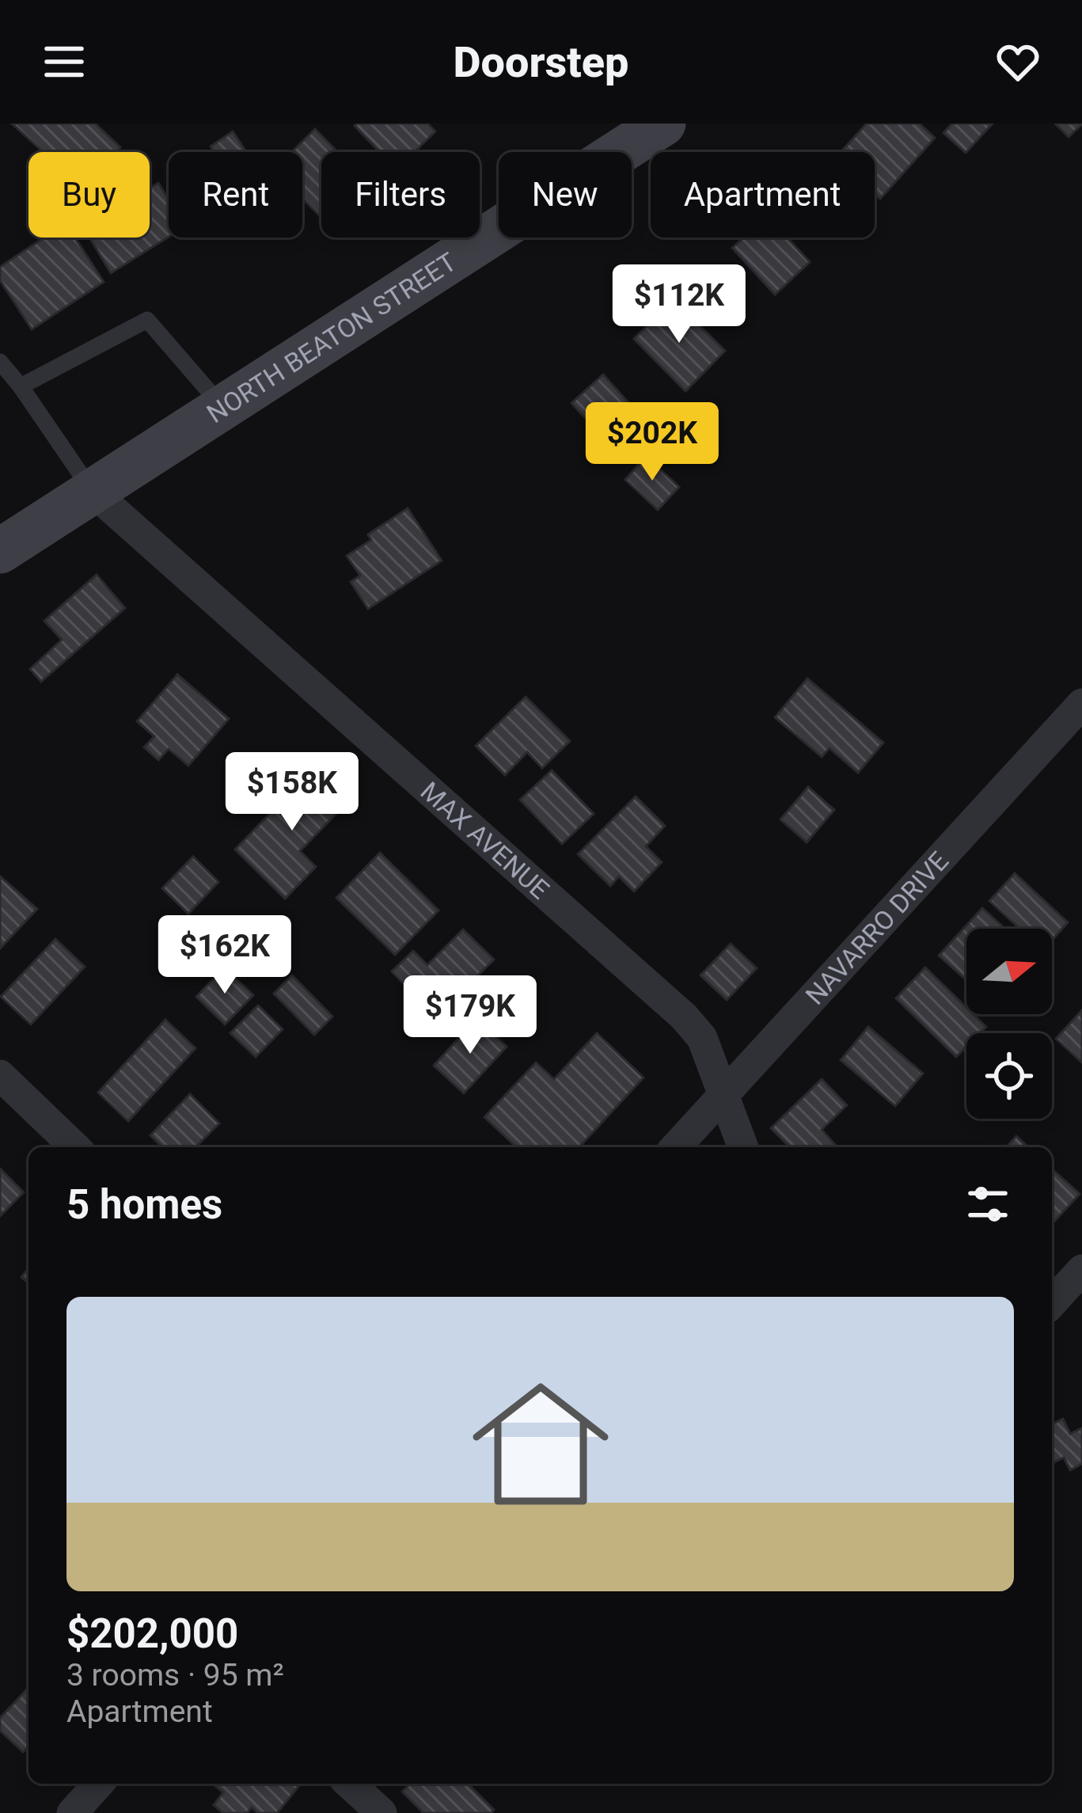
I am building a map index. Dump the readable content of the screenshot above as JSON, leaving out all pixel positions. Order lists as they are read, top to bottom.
{
  "streets": {
    "main road": ["NORTH BEATON STREET"],
    "street": ["MAX AVENUE", "NAVARRO DRIVE"]
  },
  "crossings": [
    ["NORTH BEATON STREET", "MAX AVENUE"],
    ["MAX AVENUE", "NAVARRO DRIVE"]
  ],
  "north": "right",
  "page": {
    "header": "Doorstep",
    "chip": [
      "Buy",
      "Rent",
      "Filters",
      "New",
      "Apartment"
    ],
    "price": [
      "$112K",
      "$202K",
      "$158K",
      "$162K",
      "$179K"
    ],
    "heading": "5 homes",
    "list": [
      {
        "name": "$202,000",
        "note": "3 rooms · 95 m² · Apartment"
      }
    ]
  }
}
